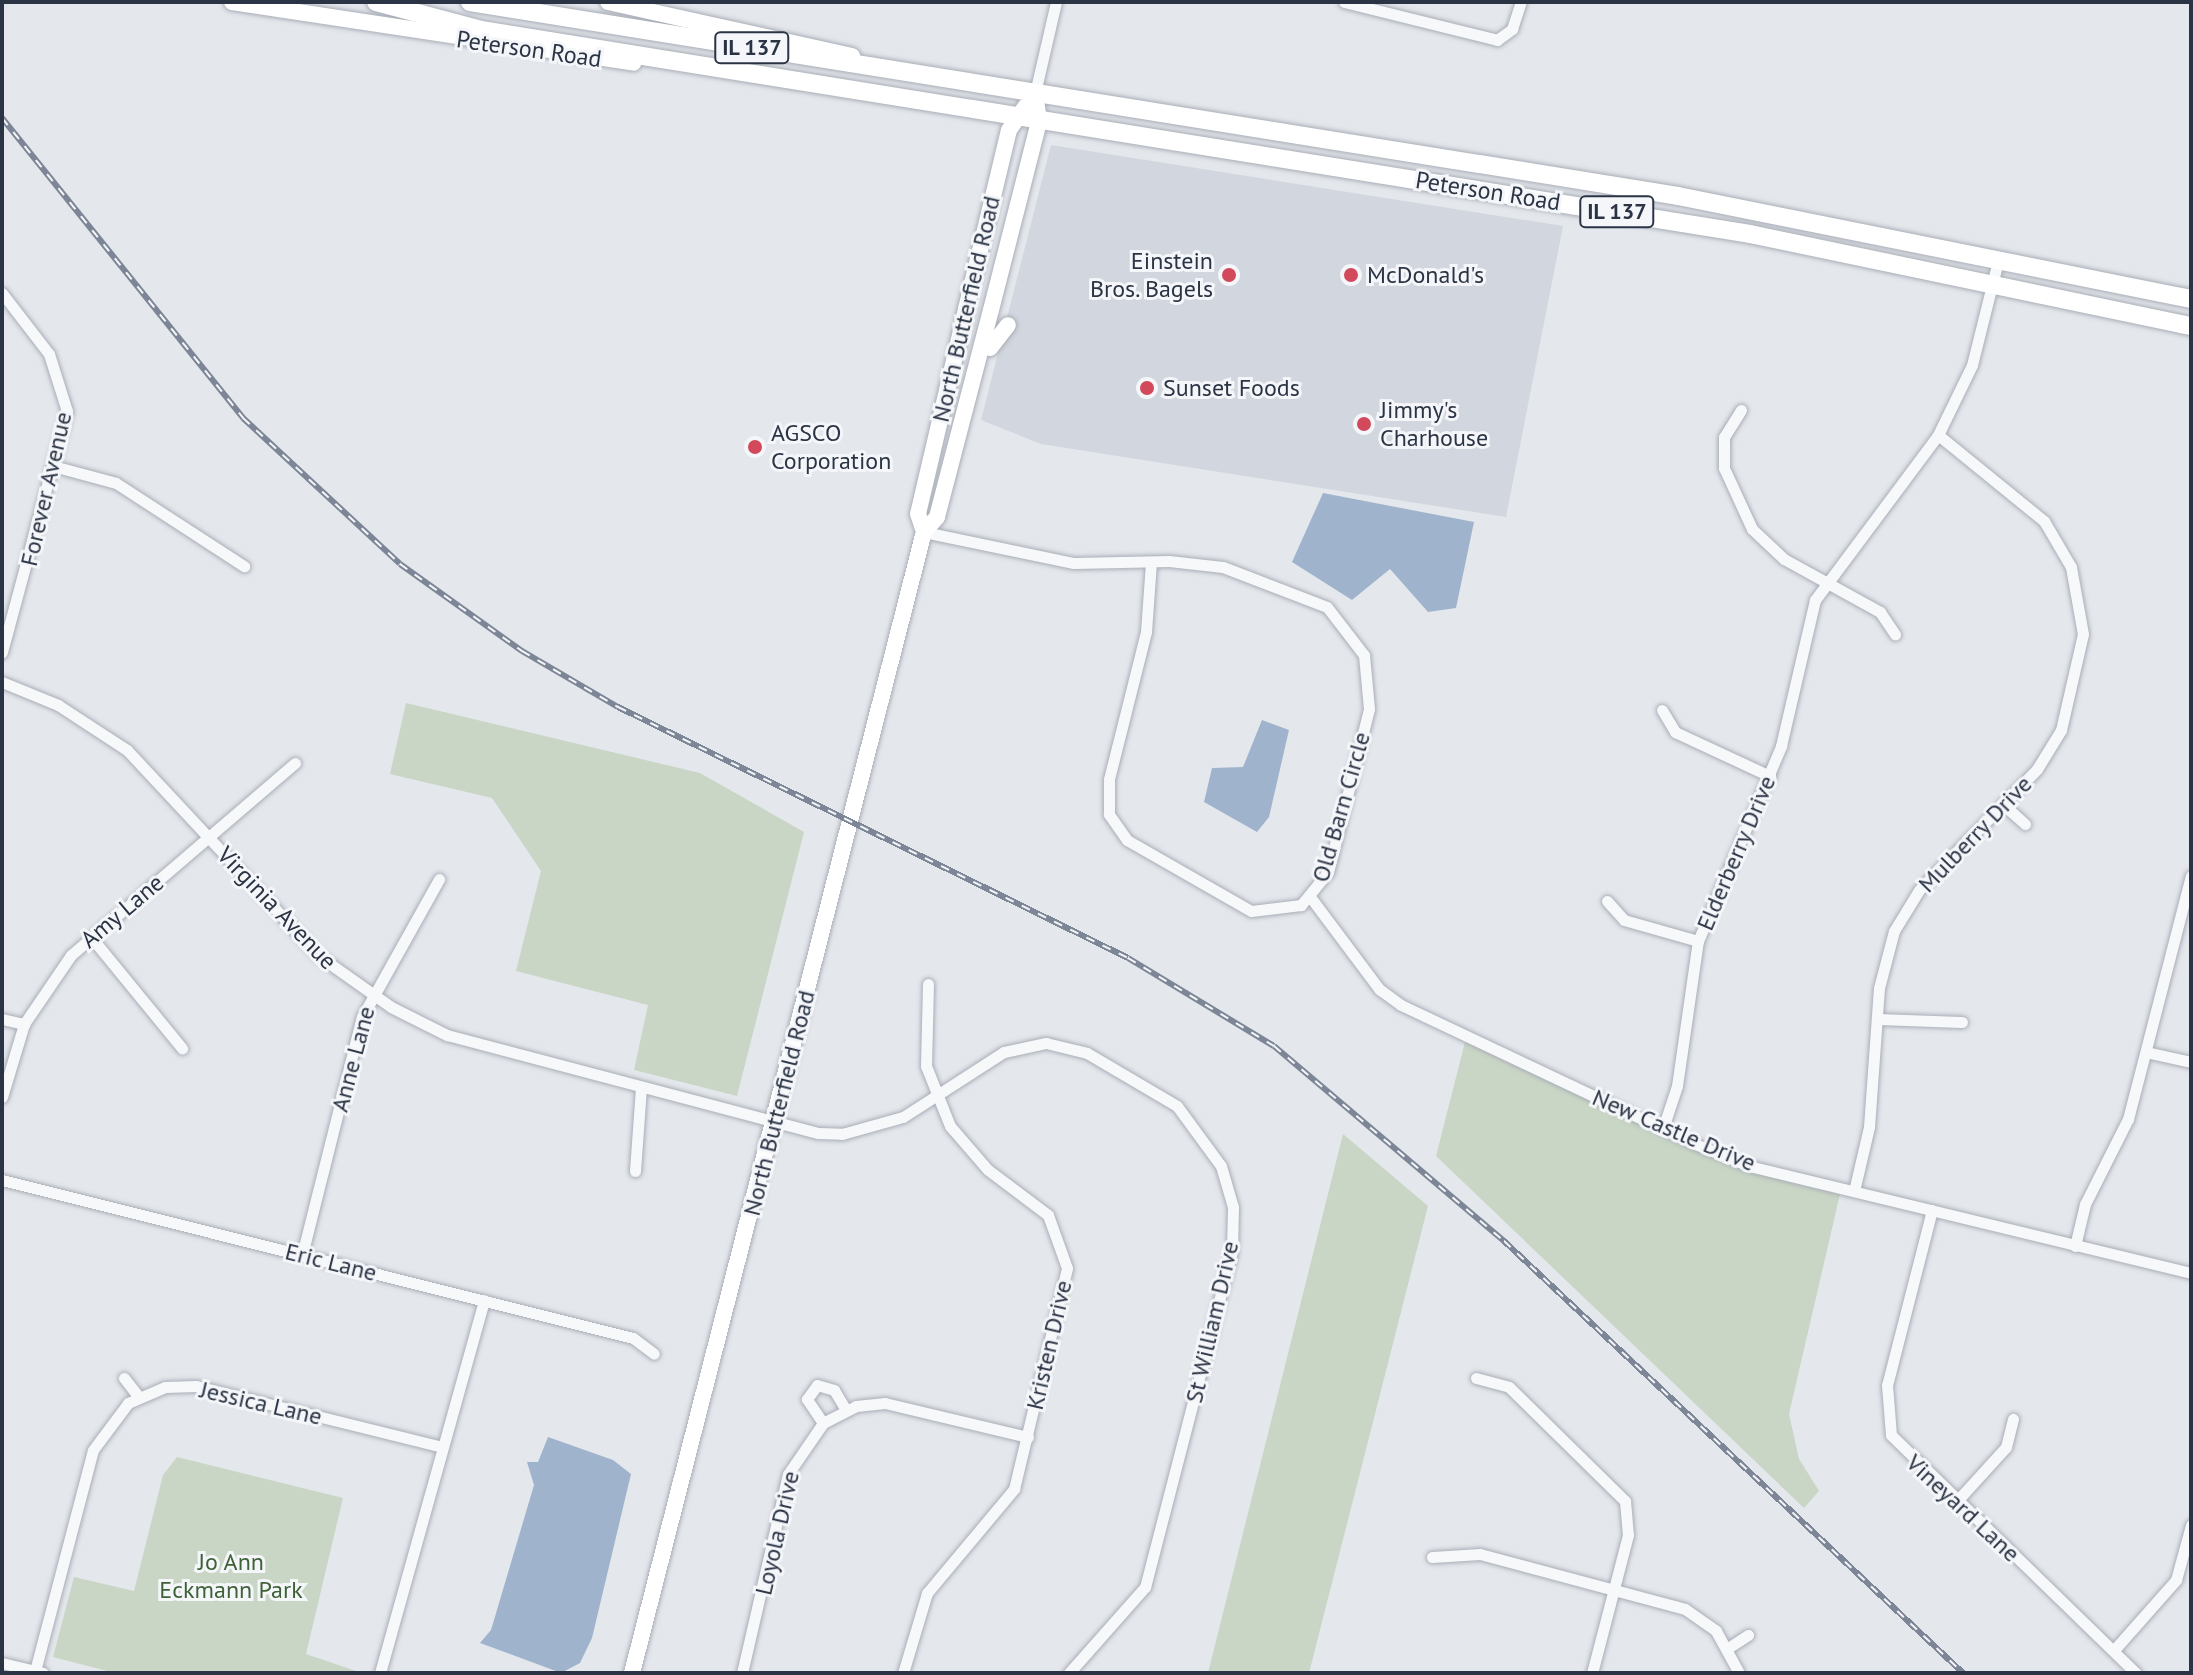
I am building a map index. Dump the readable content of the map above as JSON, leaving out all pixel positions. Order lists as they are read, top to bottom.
{
  "streets": {
    "main road": ["IL 137", "Peterson Road", "North Butterfield Road"],
    "street": [
      "Forever Avenue",
      "Old Barn Circle",
      "Mulberry Drive",
      "Elderberry Drive",
      "Virginia Avenue",
      "Amy Lane",
      "Anne Lane",
      "New Castle Drive",
      "Eric Lane",
      "St William Drive",
      "Kristen Drive",
      "Jessica Lane",
      "Vineyard Lane",
      "Loyola Drive"
    ]
  },
  "crossings": [
    ["Peterson Road", "North Butterfield Road"],
    ["North Butterfield Road", "Old Barn Circle"],
    ["North Butterfield Road", "Virginia Avenue"],
    ["North Butterfield Road", "St William Drive"],
    ["Old Barn Circle", "New Castle Drive"],
    ["Mulberry Drive", "New Castle Drive"],
    ["Elderberry Drive", "New Castle Drive"],
    ["Virginia Avenue", "Amy Lane"],
    ["Virginia Avenue", "Anne Lane"],
    ["Virginia Avenue", "St William Drive"],
    ["Anne Lane", "Eric Lane"],
    ["New Castle Drive", "Vineyard Lane"],
    ["St William Drive", "Kristen Drive"],
    ["Kristen Drive", "Loyola Drive"]
  ],
  "parks": ["Jo Ann Eckmann Park"],
  "places": [
    "Einstein Bros. Bagels",
    "McDonald's",
    "Sunset Foods",
    "Jimmy's Charhouse",
    "AGSCO Corporation"
  ]
}
